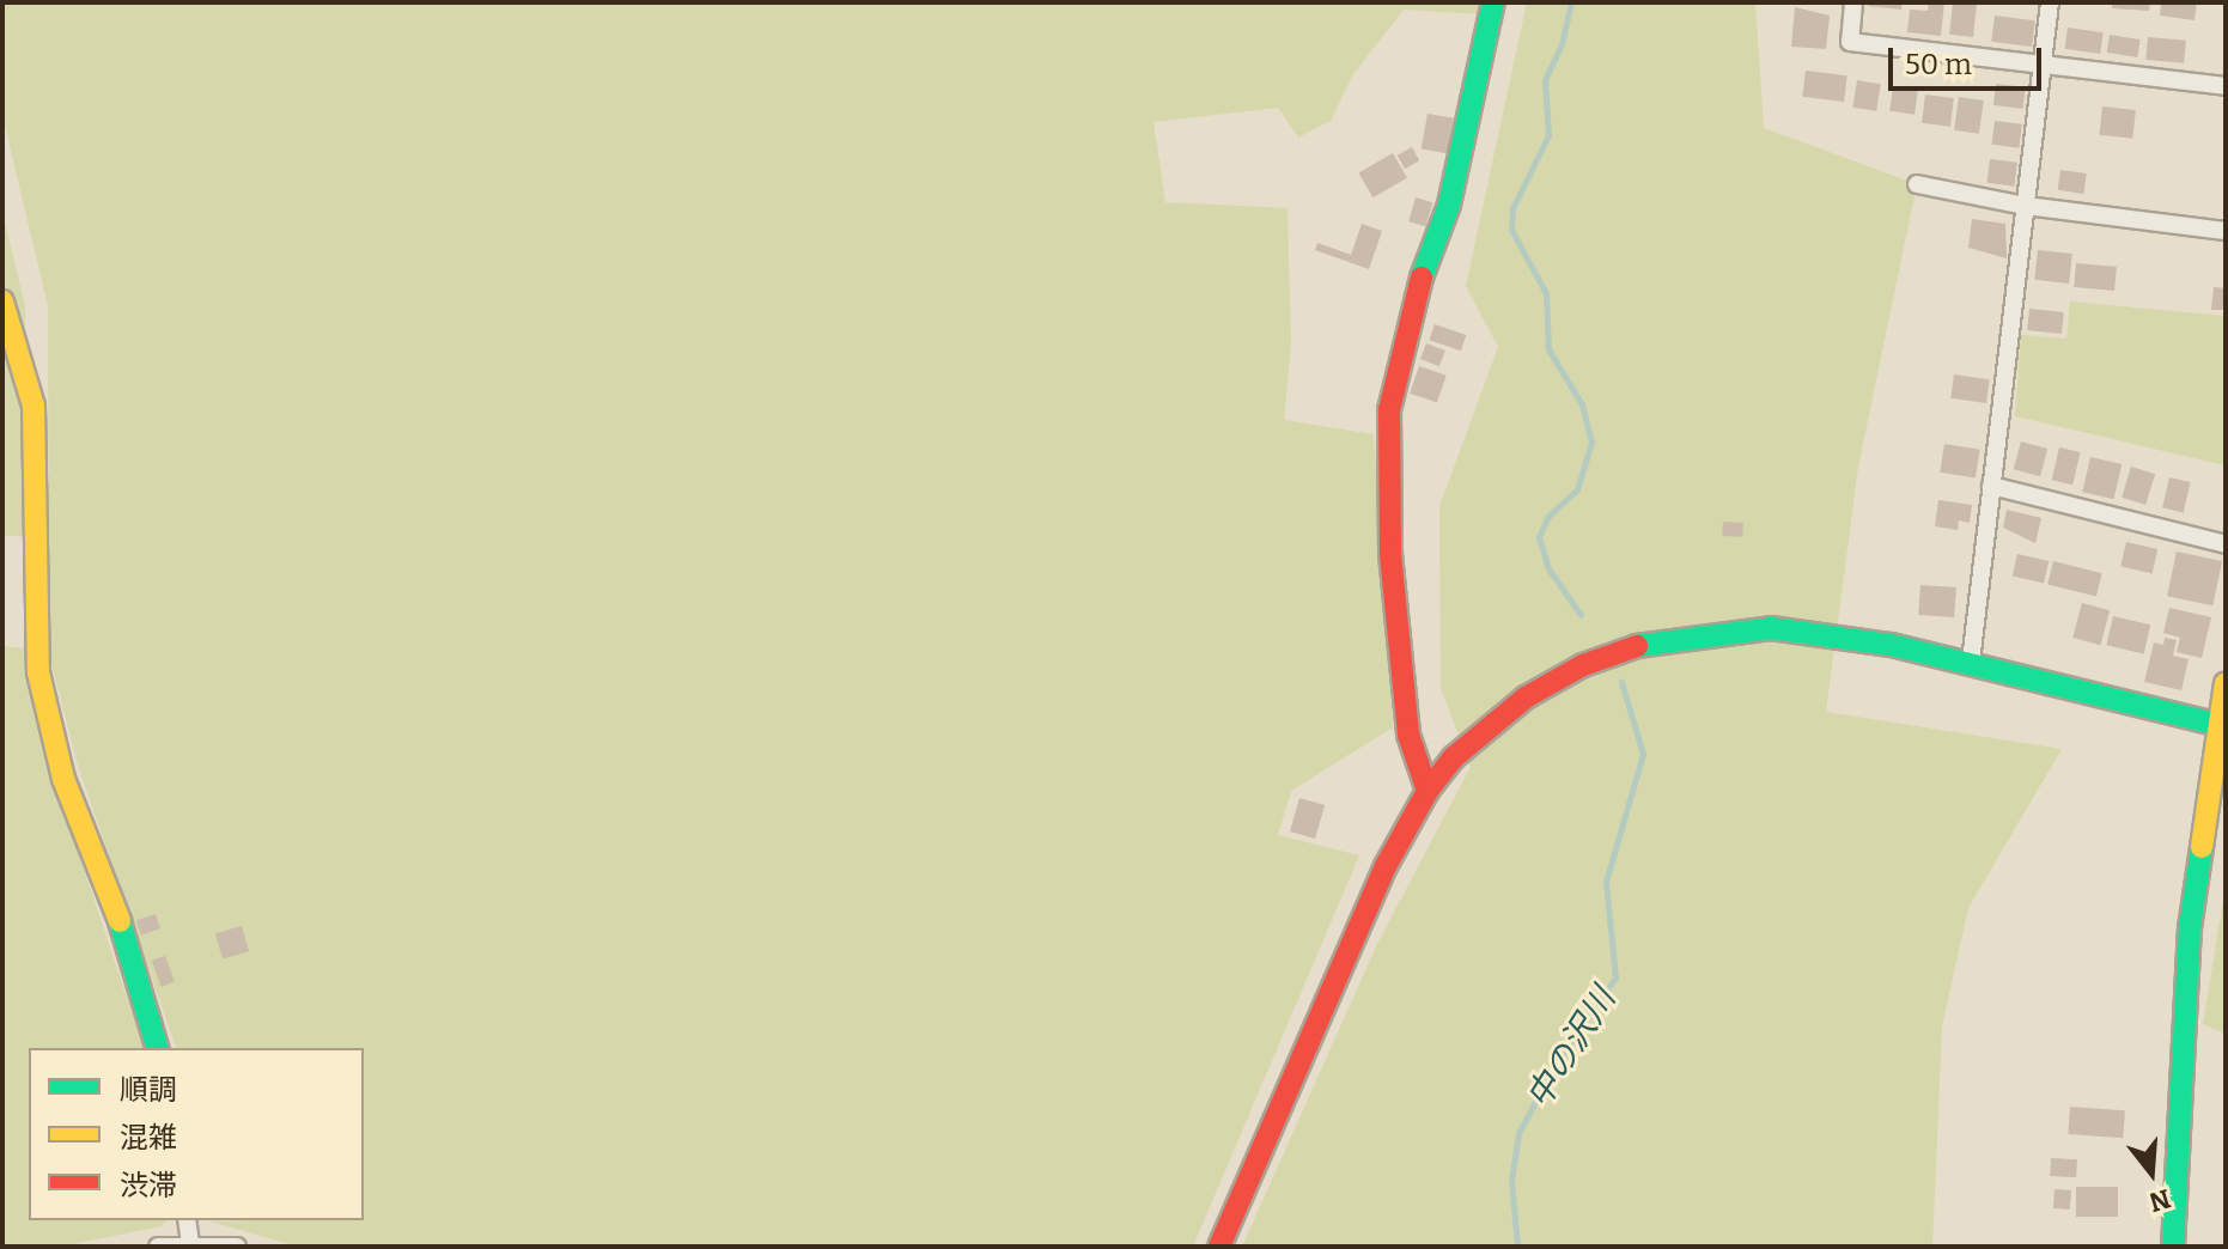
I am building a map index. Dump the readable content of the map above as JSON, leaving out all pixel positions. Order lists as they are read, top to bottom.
{
  "water": ["中の沢川"],
  "legend": ["順調", "混雑", "渋滞"],
  "scale_bar": "50 m",
  "north": "bottom"
}
